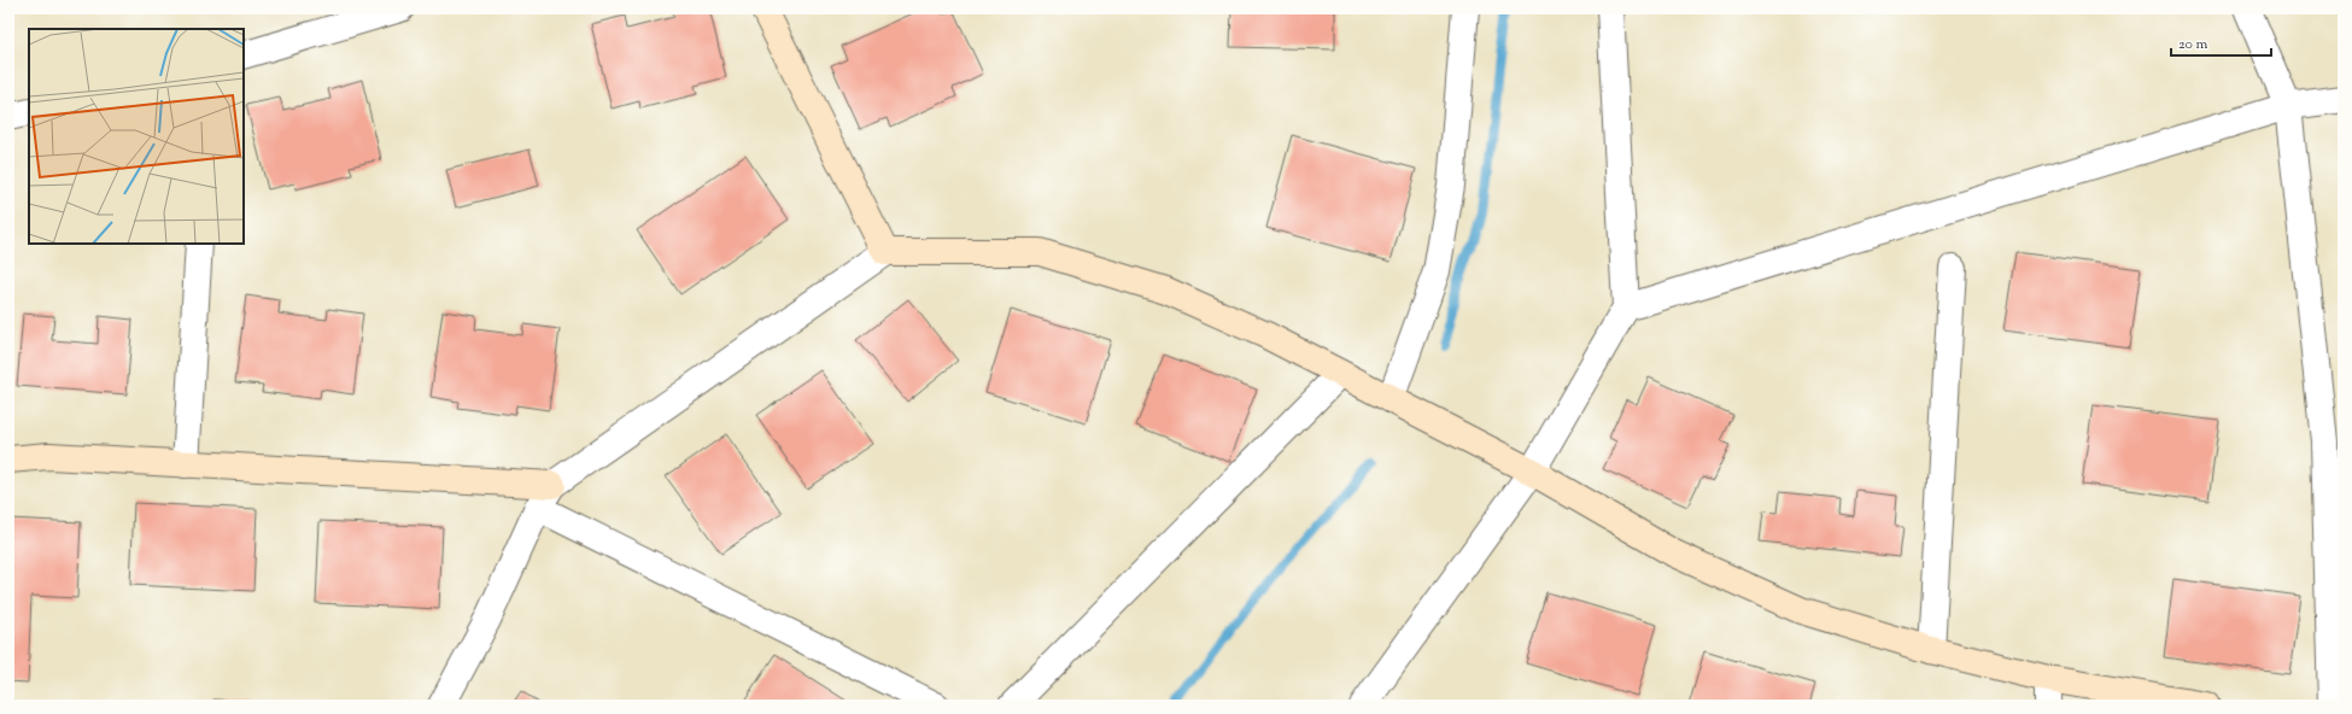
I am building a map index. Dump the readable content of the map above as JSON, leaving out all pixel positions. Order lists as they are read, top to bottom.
{
  "scale_bar": "20 m"
}
